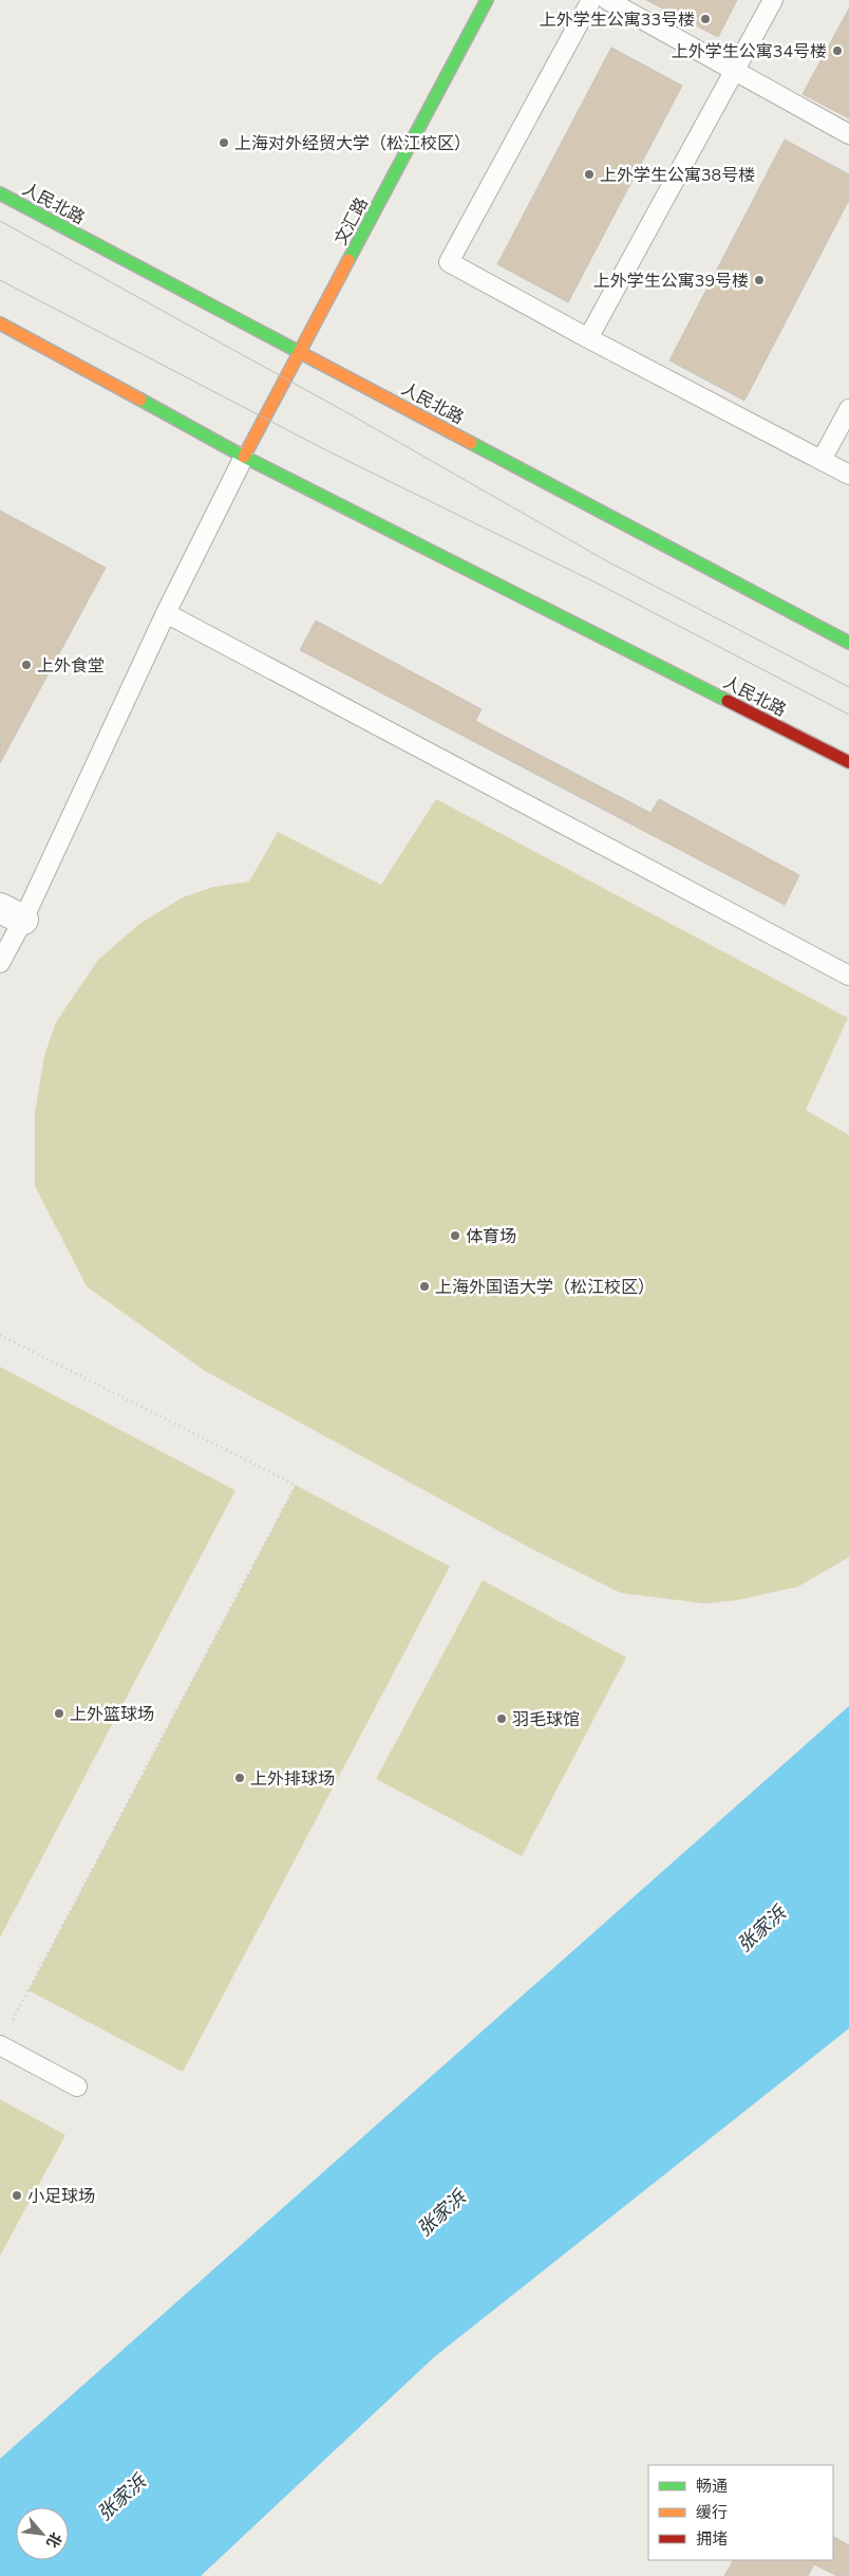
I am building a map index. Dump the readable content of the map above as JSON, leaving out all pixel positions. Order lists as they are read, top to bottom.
{
  "streets": {
    "main road": ["人民北路", "文汇路"]
  },
  "crossings": [
    ["人民北路", "文汇路"]
  ],
  "water": ["张家浜"],
  "places": [
    "上外学生公寓33号楼",
    "上外学生公寓34号楼",
    "上海对外经贸大学（松江校区）",
    "上外学生公寓38号楼",
    "上外学生公寓39号楼",
    "上外食堂",
    "体育场",
    "上海外国语大学（松江校区）",
    "上外篮球场",
    "羽毛球馆",
    "上外排球场",
    "小足球场"
  ],
  "legend": ["畅通", "缓行", "拥堵"],
  "north": "bottom right"
}
